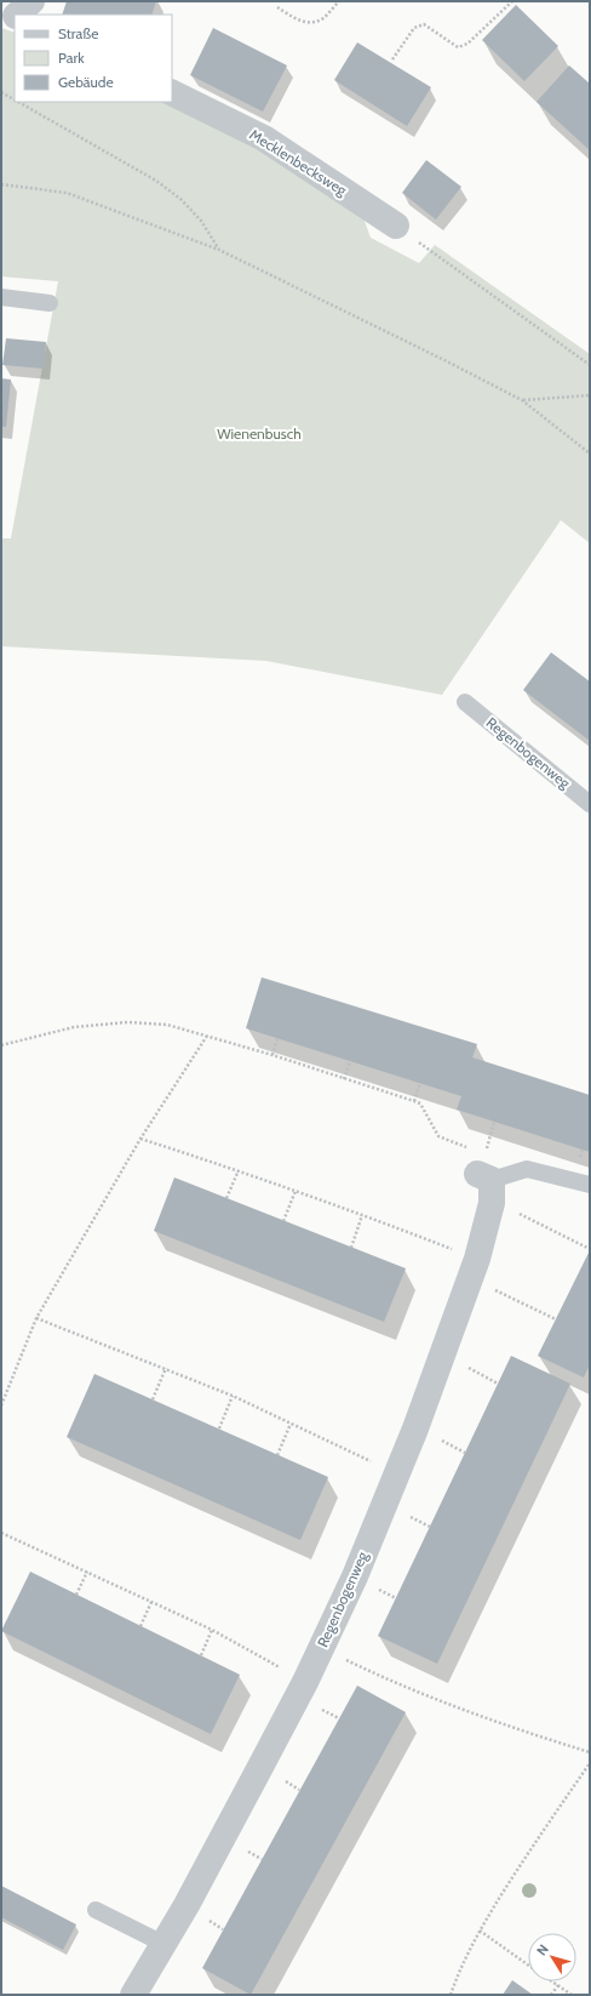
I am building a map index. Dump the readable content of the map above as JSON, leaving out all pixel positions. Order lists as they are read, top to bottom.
{
  "streets": {
    "street": ["Mecklenbecksweg", "Regenbogenweg"]
  },
  "parks": ["Wienenbusch"],
  "legend": ["Straße", "Park", "Gebäude"],
  "north": "top left"
}
